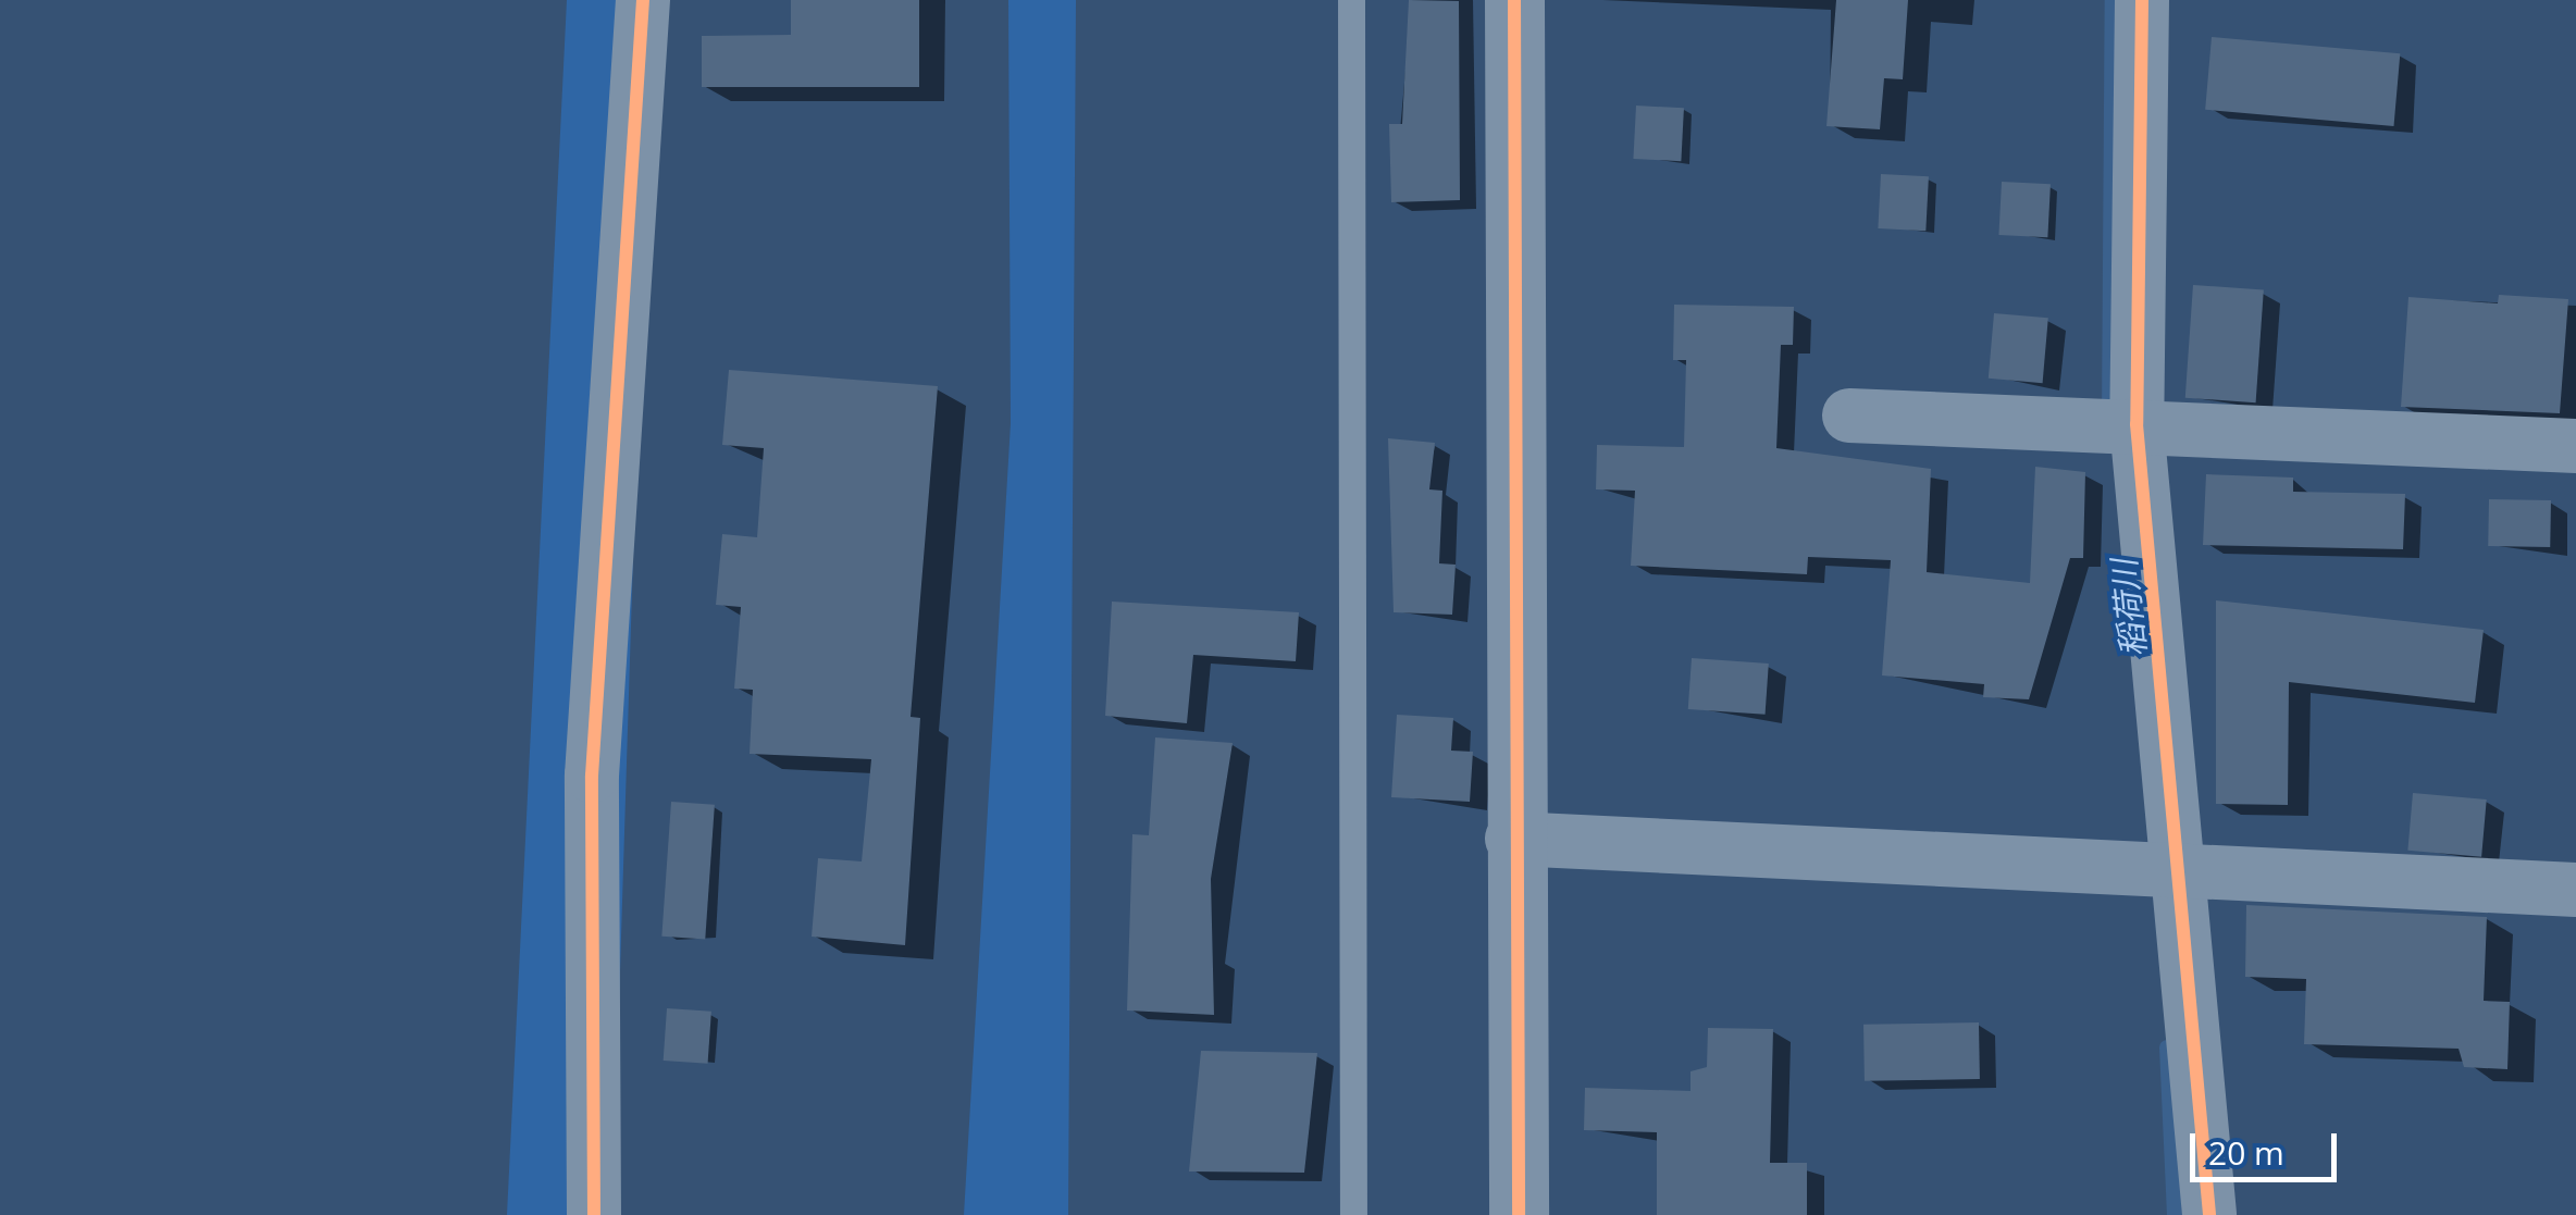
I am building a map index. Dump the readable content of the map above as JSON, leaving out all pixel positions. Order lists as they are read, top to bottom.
{
  "water": ["稻荷川"],
  "scale_bar": "20 m"
}
